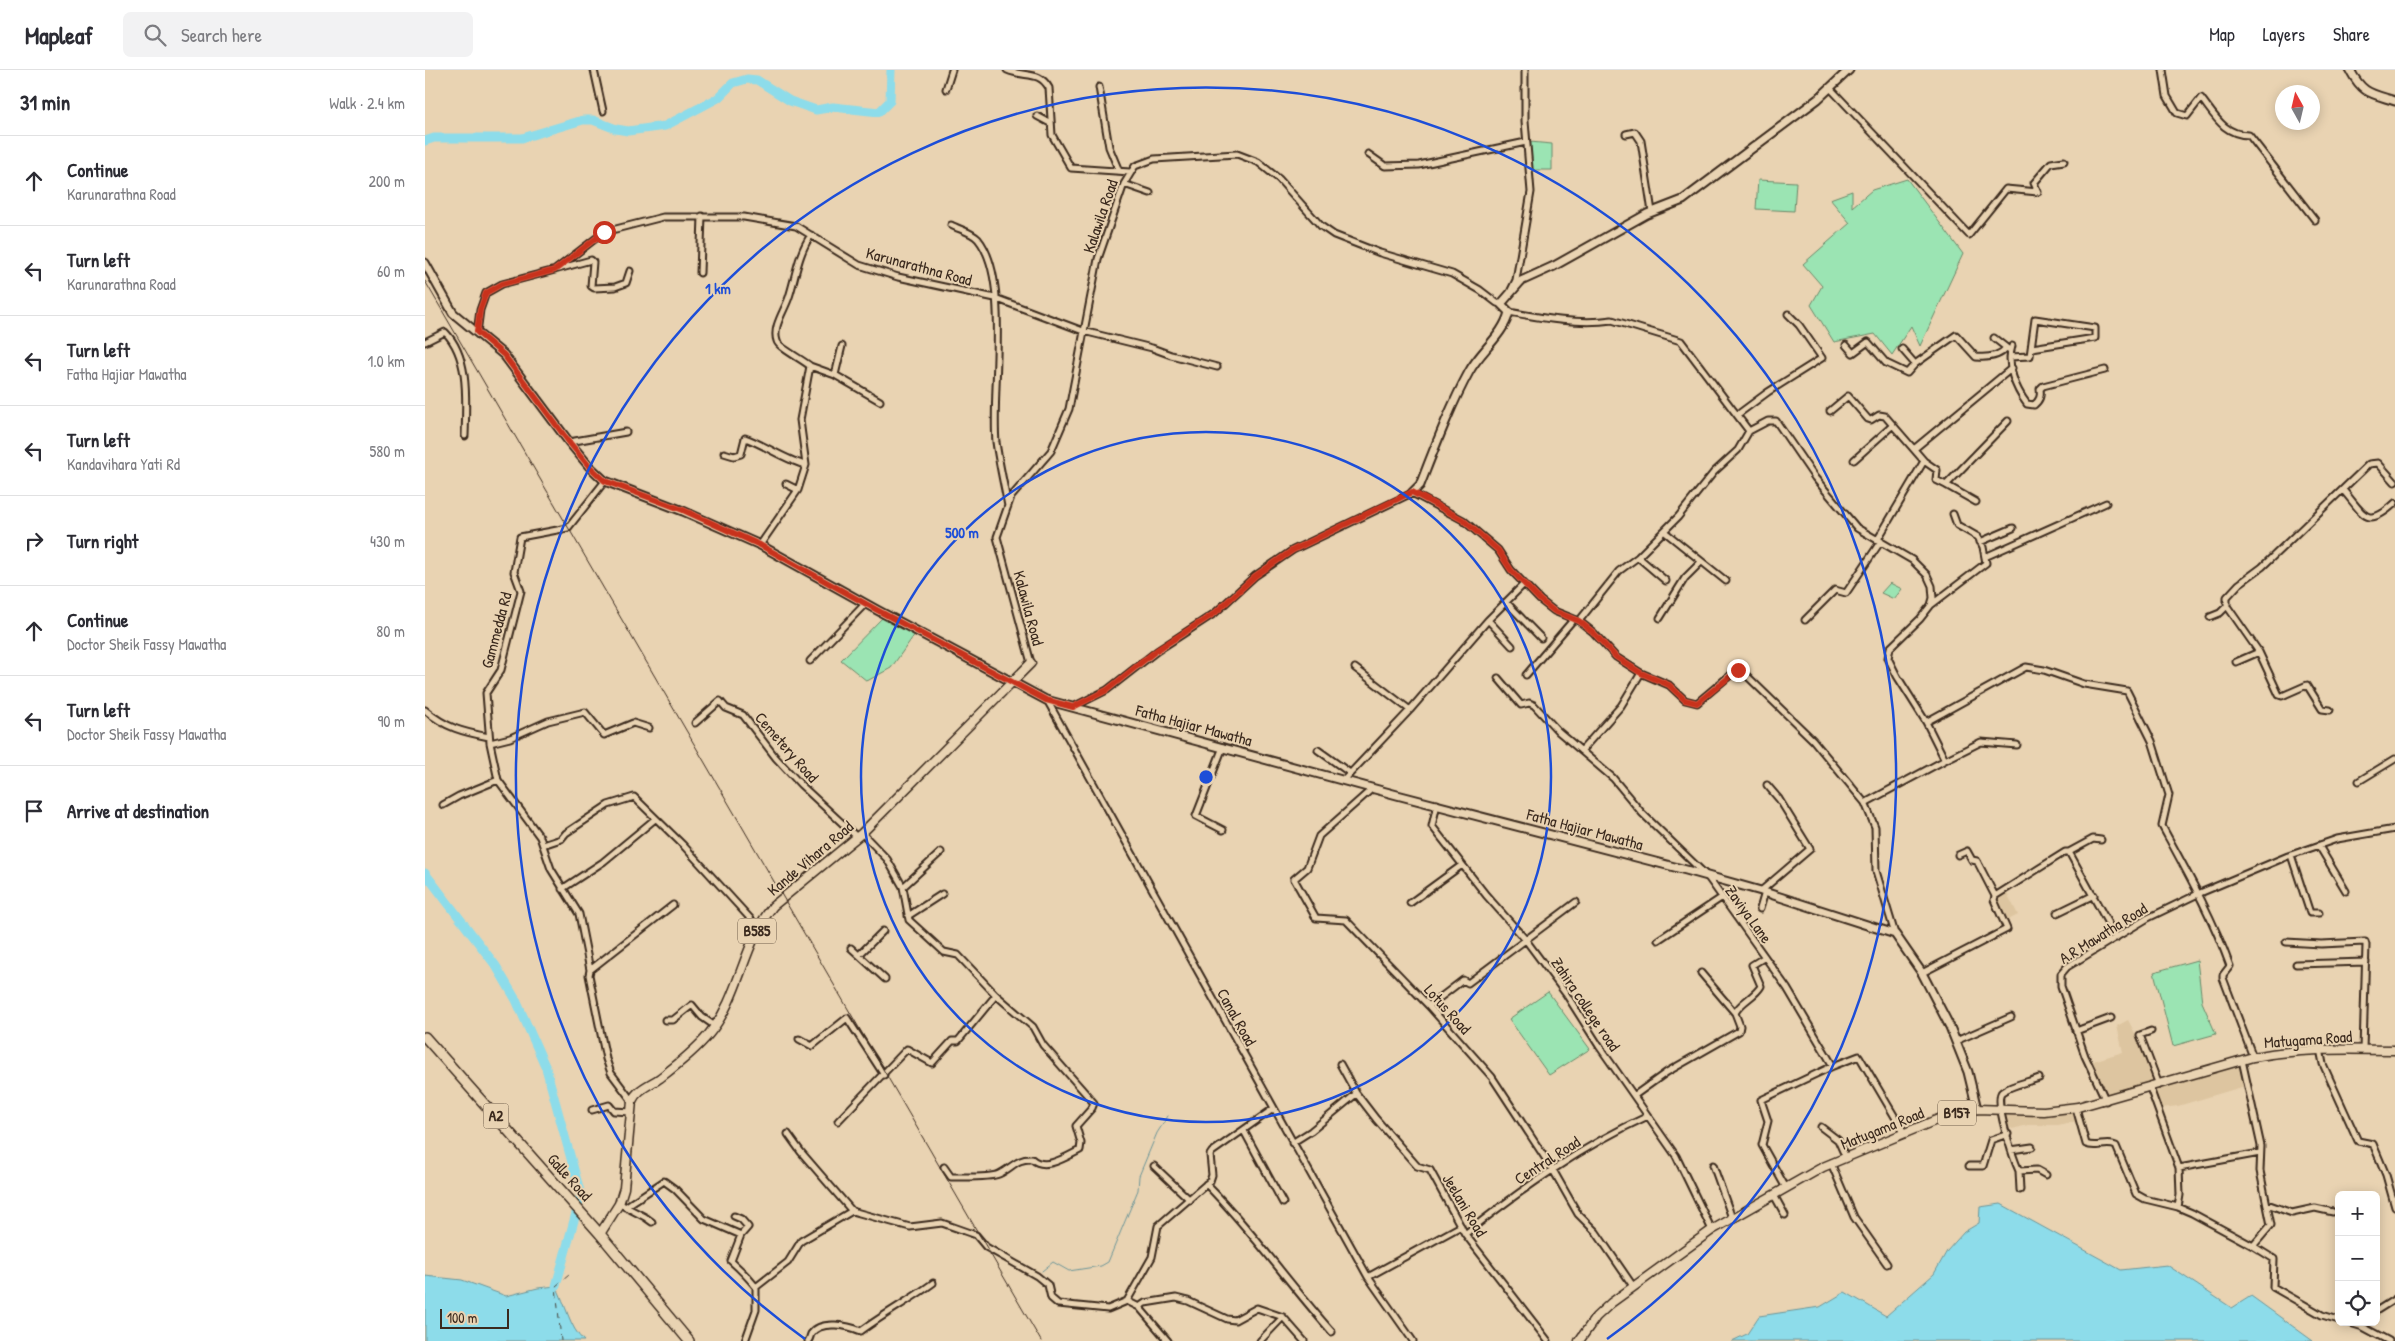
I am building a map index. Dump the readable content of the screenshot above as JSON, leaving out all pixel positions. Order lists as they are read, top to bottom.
{
  "streets": {
    "highway": ["A2", "Galle Road"],
    "main road": [
      "Kande Vihara Road",
      "B585",
      "Matugama Road",
      "B157"
    ],
    "street": [
      "Kalawila Road",
      "Karunarathna Road",
      "Gammedda Rd",
      "Fatha Hajiar Mawatha",
      "Cemetery Road",
      "Zaviya Lane",
      "A.R Mawatha Road",
      "Zahira college road",
      "Lotus Road",
      "Canal Road",
      "Central Road",
      "Jeelani Road"
    ]
  },
  "crossings": [
    ["Kalawila Road", "Karunarathna Road"],
    ["Kalawila Road", "Kande Vihara Road"],
    ["Karunarathna Road", "Fatha Hajiar Mawatha"],
    ["Gammedda Rd", "Fatha Hajiar Mawatha"],
    ["Gammedda Rd", "Kande Vihara Road"],
    ["Fatha Hajiar Mawatha", "Kande Vihara Road"],
    ["Fatha Hajiar Mawatha", "Zaviya Lane"],
    ["Fatha Hajiar Mawatha", "Zahira college road"],
    ["Fatha Hajiar Mawatha", "Lotus Road"],
    ["Fatha Hajiar Mawatha", "Canal Road"],
    ["Cemetery Road", "Kande Vihara Road"],
    ["A.R Mawatha Road", "Matugama Road"],
    ["Zahira college road", "Matugama Road"],
    ["Zahira college road", "Central Road"],
    ["Lotus Road", "Matugama Road"],
    ["Lotus Road", "Central Road"],
    ["Central Road", "Jeelani Road"]
  ],
  "scale_bar": "100 m",
  "north": "top",
  "page": {
    "header": "Mapleaf",
    "search": "Search here",
    "nav": ["Map", "Layers", "Share"],
    "heading": ["31 min", "Walk · 2.4 km"],
    "list": [
      ["Continue", "Karunarathna Road", "200 m"],
      ["Turn left", "Karunarathna Road", "60 m"],
      ["Turn left", "Fatha Hajiar Mawatha", "1.0 km"],
      ["Turn left", "Kandavihara Yati Rd", "580 m"],
      ["Turn right", "430 m"],
      ["Continue", "Doctor Sheik Fassy Mawatha", "80 m"],
      ["Turn left", "Doctor Sheik Fassy Mawatha", "90 m"],
      "Arrive at destination"
    ],
    "map_buttons": ["+", "−"],
    "scale": "100 m"
  },
  "rings": ["1 km", "500 m"]
}
